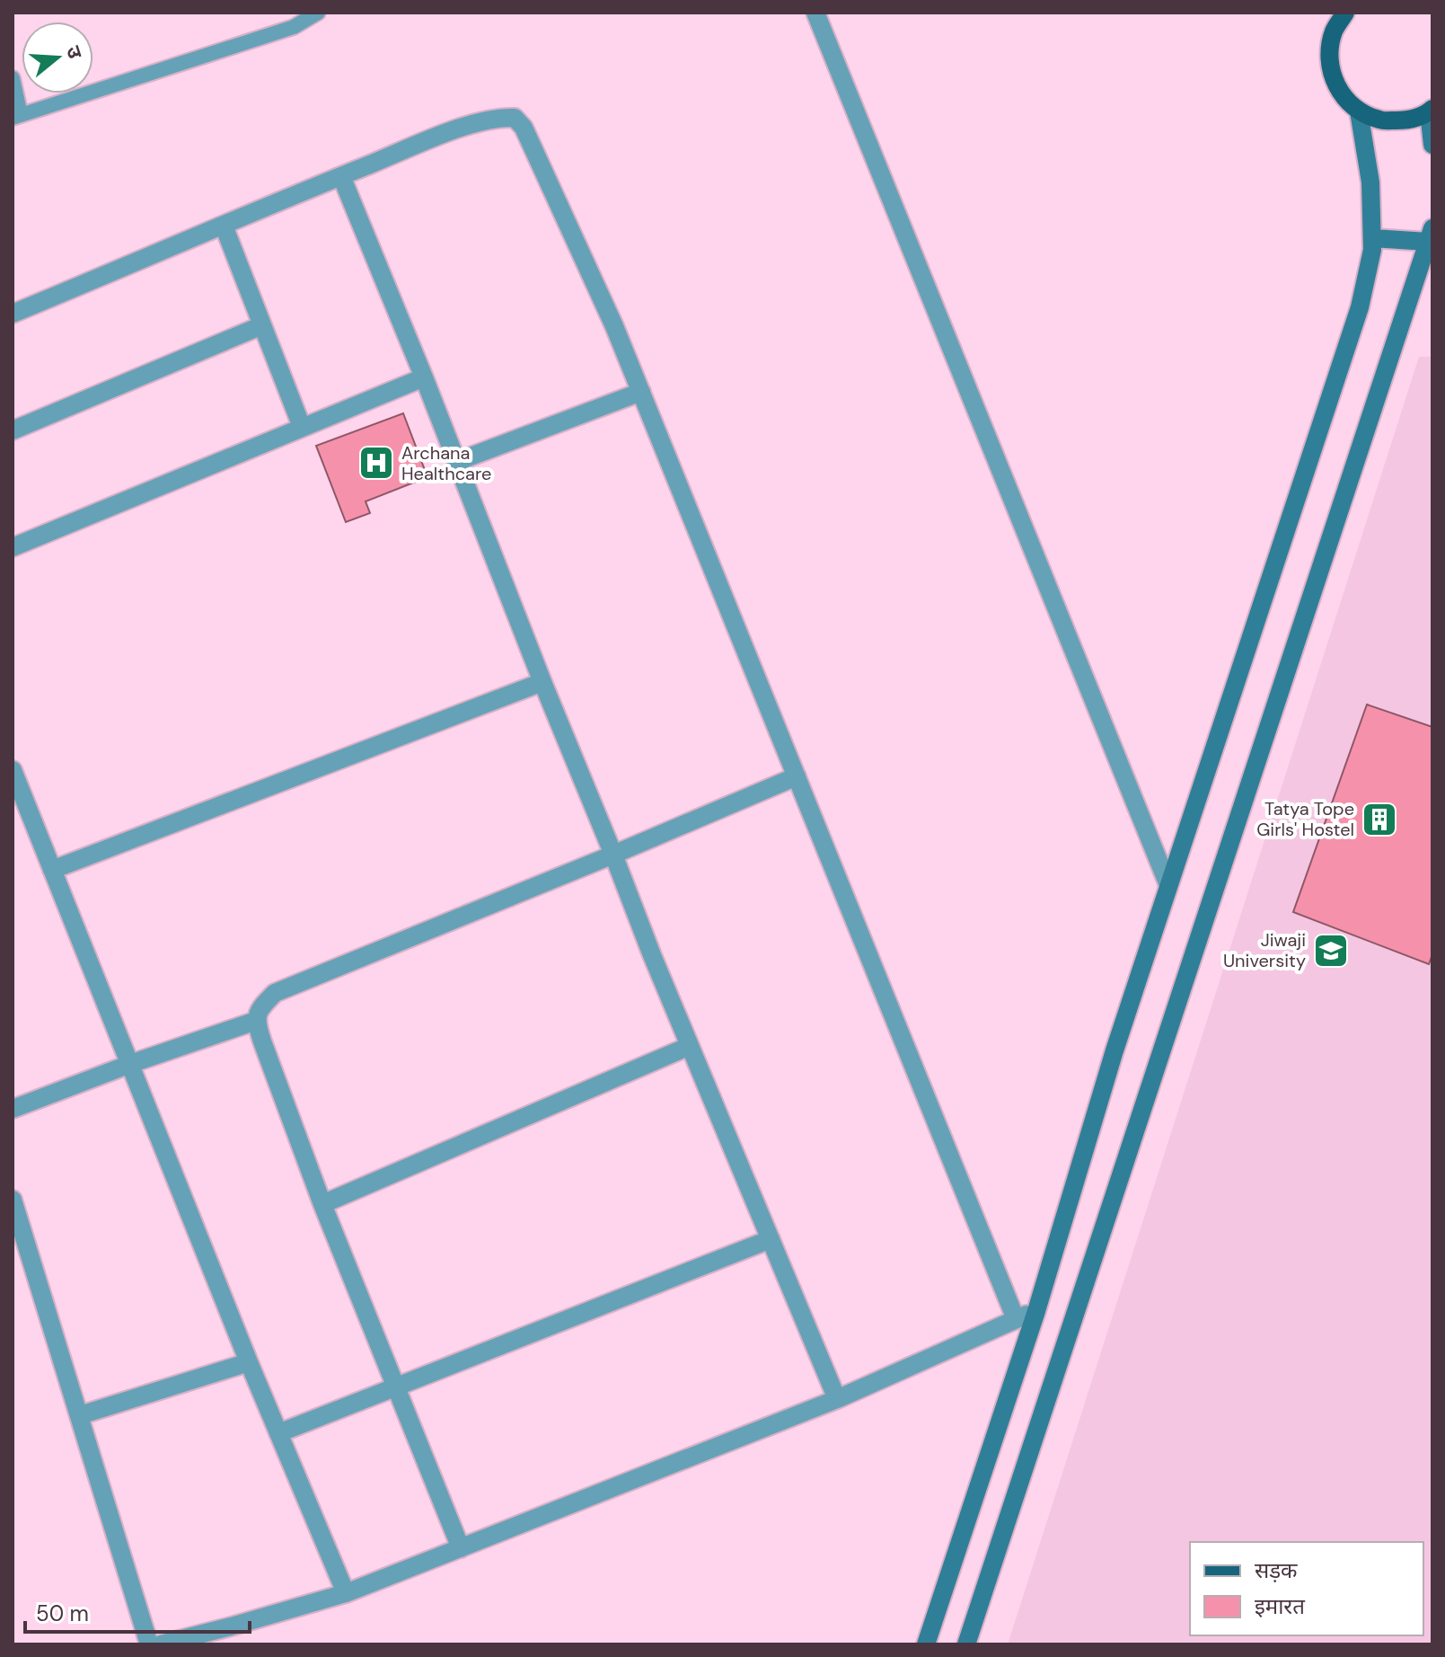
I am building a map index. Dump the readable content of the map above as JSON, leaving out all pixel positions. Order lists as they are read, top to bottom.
{
  "places": {
    "hospital": ["Archana Healthcare"],
    "building": ["Tatya Tope Girls' Hostel"],
    "school or university": ["Jiwaji University"]
  },
  "legend": ["सड़क", "इमारत"],
  "scale_bar": "50 m",
  "north": "right"
}
